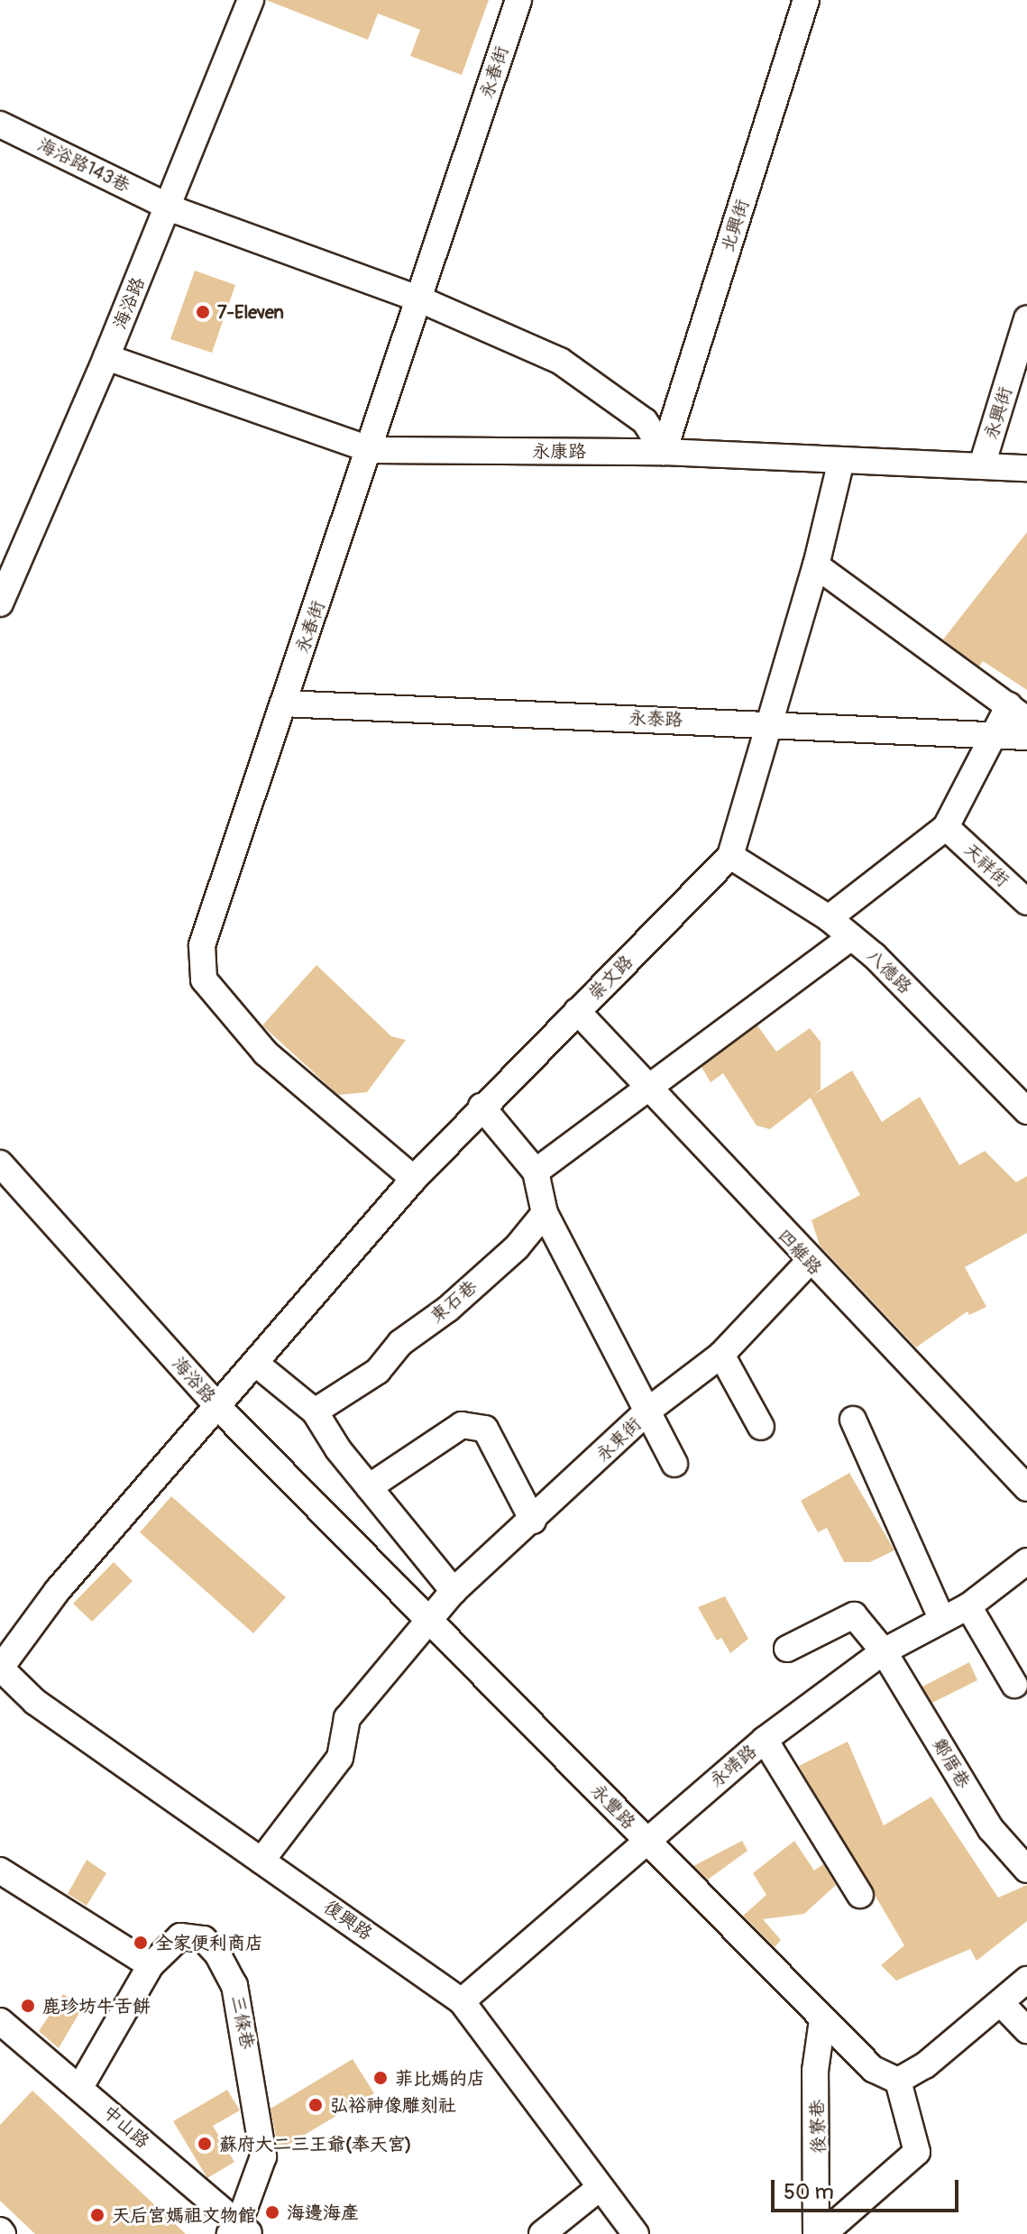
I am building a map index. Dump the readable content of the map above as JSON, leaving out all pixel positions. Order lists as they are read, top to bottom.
{
  "streets": {
    "street": [
      "永春街",
      "海浴路143巷",
      "北興街",
      "海浴路",
      "永興街",
      "永康路",
      "永泰路",
      "天祥街",
      "八德路",
      "崇文路",
      "四維路",
      "東石巷",
      "永東街",
      "鄭厝巷",
      "永靖路",
      "永豐路",
      "復興路",
      "三條巷",
      "中山路",
      "後寮巷"
    ]
  },
  "crossings": [
    ["永春街", "海浴路143巷"],
    ["永春街", "永康路"],
    ["永春街", "永泰路"],
    ["永春街", "崇文路"],
    ["海浴路143巷", "北興街"],
    ["海浴路143巷", "海浴路"],
    ["海浴路143巷", "永康路"],
    ["北興街", "永康路"],
    ["海浴路", "永康路"],
    ["海浴路", "崇文路"],
    ["海浴路", "永豐路"],
    ["海浴路", "復興路"],
    ["永興街", "永康路"],
    ["永康路", "崇文路"],
    ["永泰路", "崇文路"],
    ["八德路", "崇文路"],
    ["崇文路", "四維路"],
    ["崇文路", "永豐路"],
    ["四維路", "永東街"],
    ["永東街", "永豐路"],
    ["鄭厝巷", "永靖路"],
    ["永靖路", "永豐路"],
    ["永靖路", "復興路"],
    ["永豐路", "後寮巷"],
    ["三條巷", "中山路"]
  ],
  "places": [
    "7-Eleven",
    "全家便利商店",
    "鹿珍坊牛舌餅",
    "菲比媽的店",
    "弘裕神像雕刻社",
    "蘇府大二三王爺(奉天宮)",
    "海邊海產",
    "天后宮媽祖文物館"
  ],
  "scale_bar": "50 m"
}
